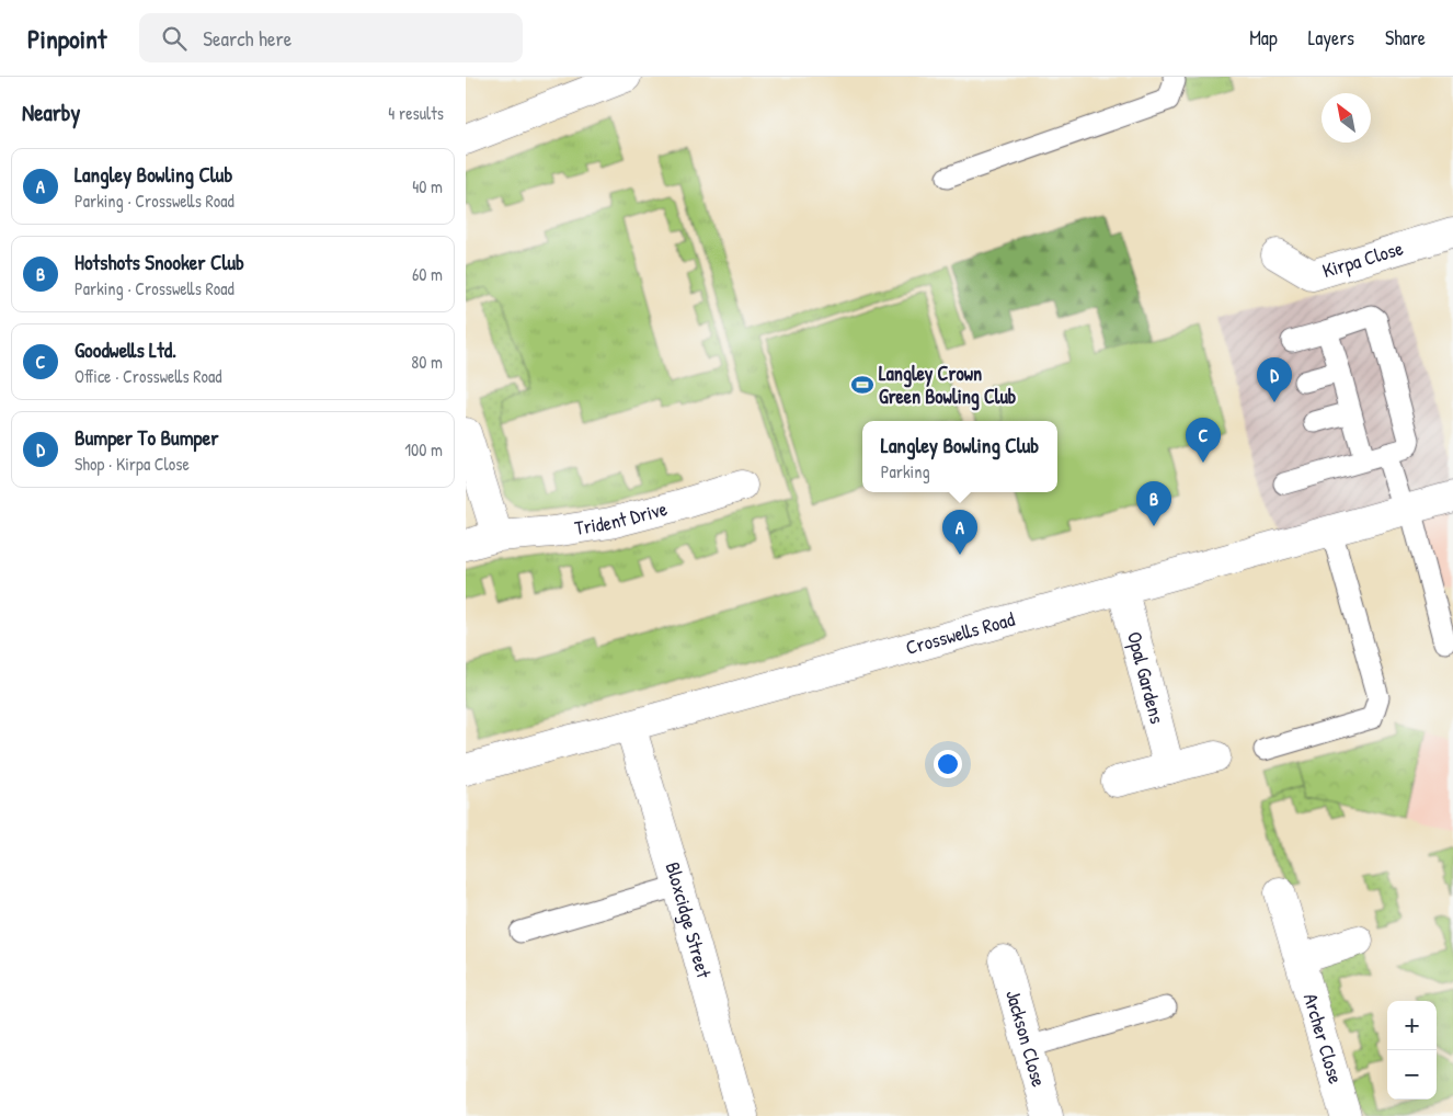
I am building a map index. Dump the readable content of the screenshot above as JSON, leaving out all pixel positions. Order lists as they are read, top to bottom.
{
  "streets": {
    "street": [
      "Kirpa Close",
      "Trident Drive",
      "Crosswells Road",
      "Opal Gardens",
      "Bloxcidge Street",
      "Jackson Close",
      "Archer Close"
    ]
  },
  "crossings": [
    ["Crosswells Road", "Opal Gardens"],
    ["Crosswells Road", "Bloxcidge Street"]
  ],
  "places": {
    "sports": ["Langley Crown Green Bowling Club"]
  },
  "north": "top left",
  "page": {
    "header": "Pinpoint",
    "search": "Search here",
    "nav": ["Map", "Layers", "Share"],
    "heading": ["Nearby", "4 results"],
    "list": [
      {
        "mark": "A",
        "name": "Langley Bowling Club",
        "note": "Parking · Crosswells Road",
        "value": "40 m"
      },
      {
        "mark": "B",
        "name": "Hotshots Snooker Club",
        "note": "Parking · Crosswells Road",
        "value": "60 m"
      },
      {
        "mark": "C",
        "name": "Goodwells Ltd.",
        "note": "Office · Crosswells Road",
        "value": "80 m"
      },
      {
        "mark": "D",
        "name": "Bumper To Bumper",
        "note": "Shop · Kirpa Close",
        "value": "100 m"
      }
    ],
    "pins": [
      "D",
      "C",
      "B",
      "A"
    ],
    "popup": ["Langley Bowling Club", "Parking"],
    "map_buttons": ["+", "−"]
  }
}
